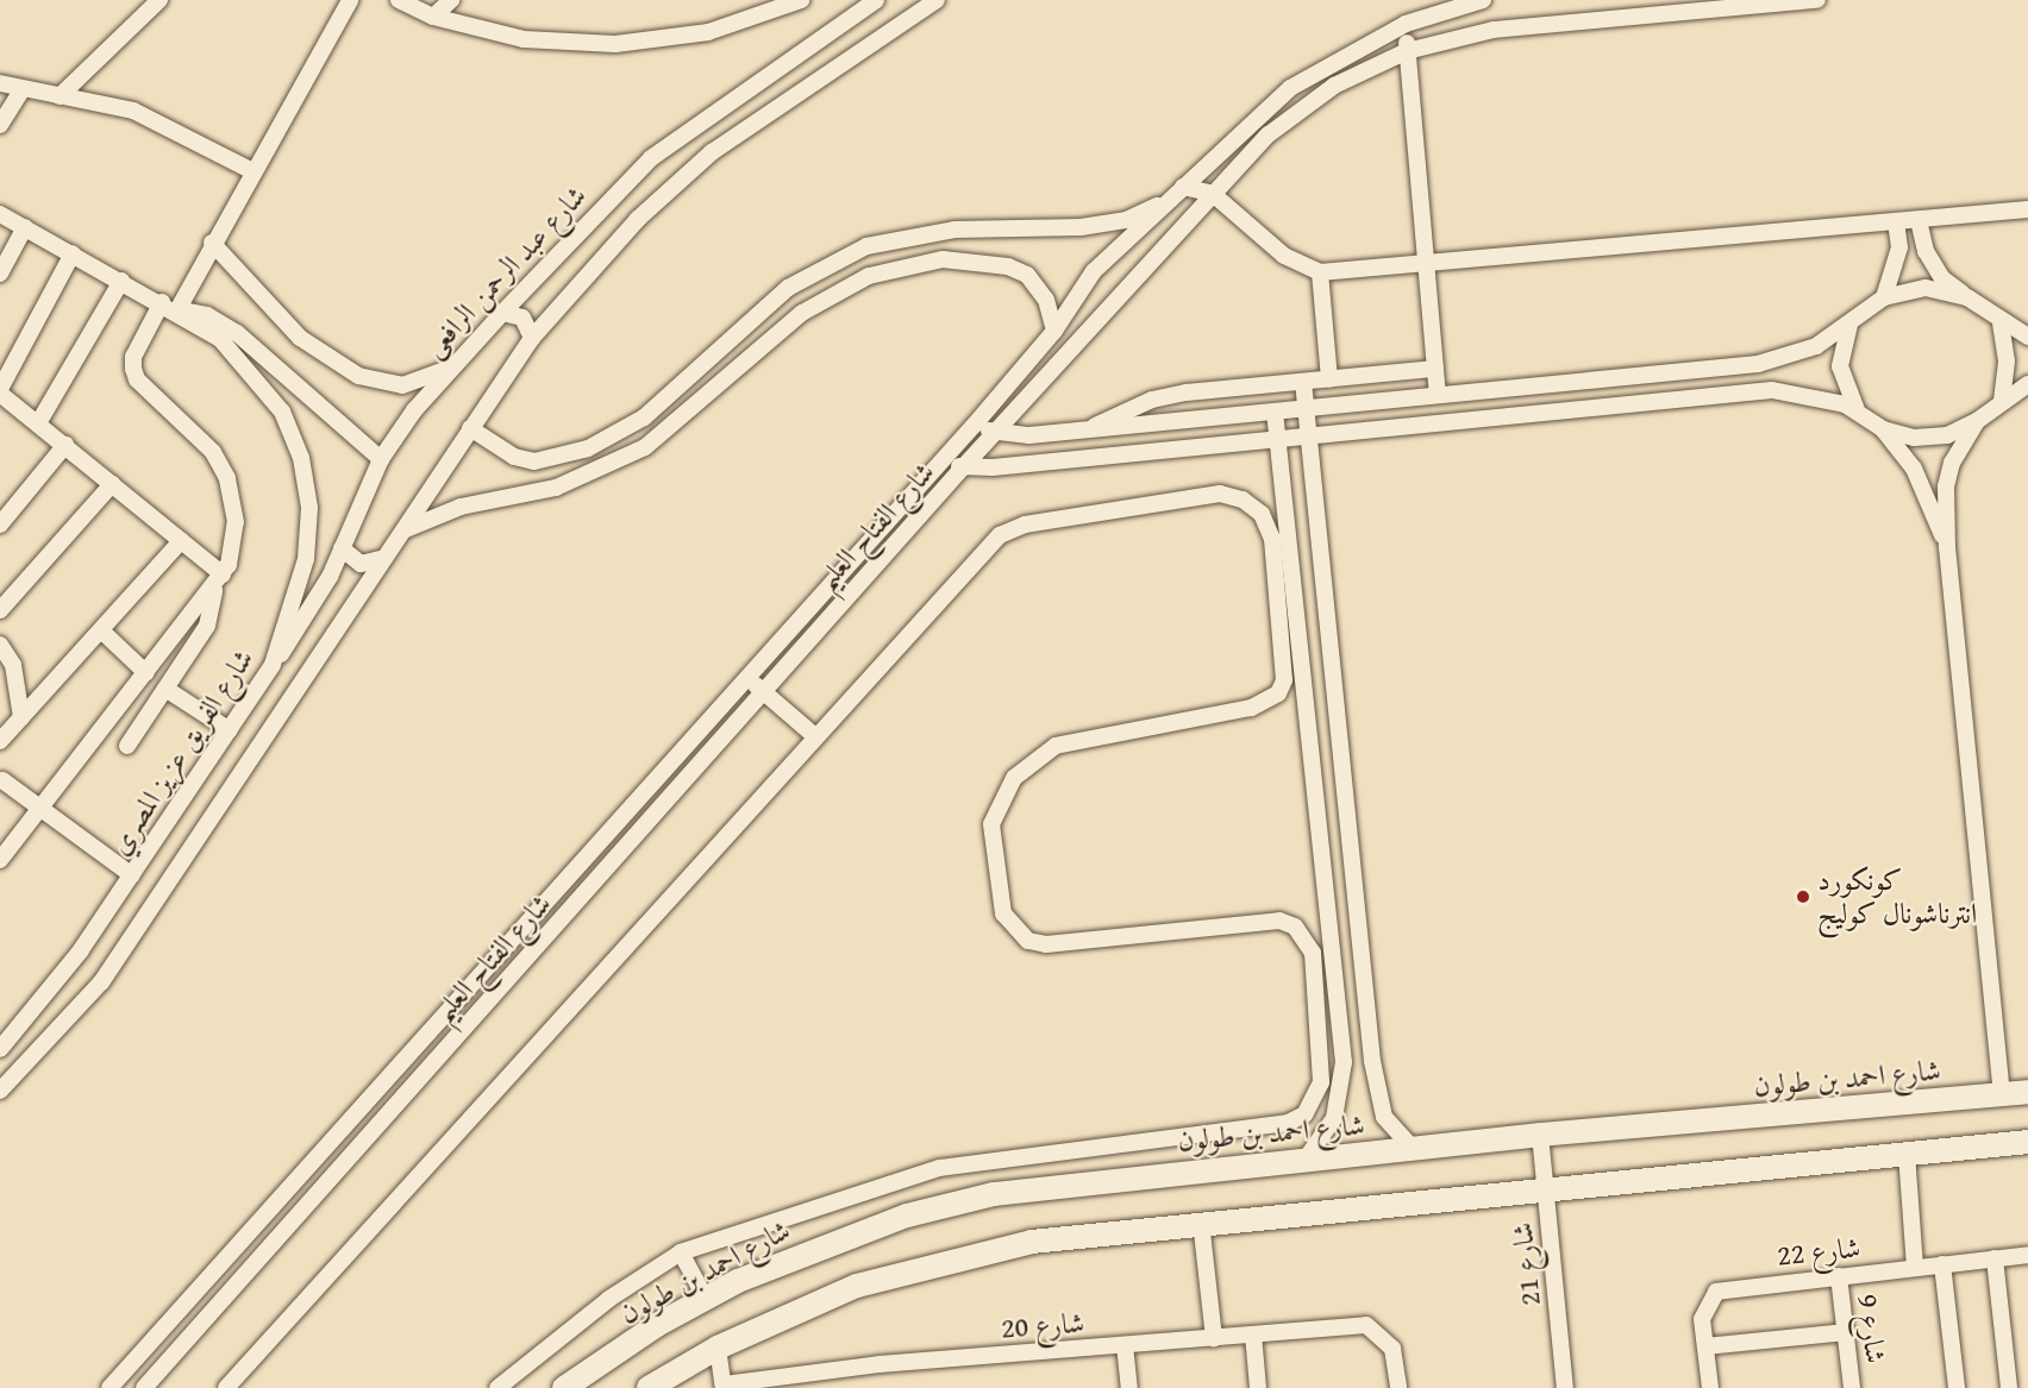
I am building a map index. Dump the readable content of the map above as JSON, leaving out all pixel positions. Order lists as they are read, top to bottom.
{
  "streets": {
    "street": [
      "شارع عبد الرحمن الرافعى",
      "شارع الفتاح العليم",
      "شارع الفريق عزيز المصري",
      "شارع احمد بن طولون",
      "شارع 22",
      "شارع 21",
      "شارع 20",
      "شارع 9"
    ]
  },
  "crossings": [
    ["شارع عبد الرحمن الرافعى", "شارع الفريق عزيز المصري"],
    ["شارع احمد بن طولون", "شارع 21"],
    ["شارع 22", "شارع 9"]
  ],
  "places": ["كونكورد انترناشونال كوليج"]
}
